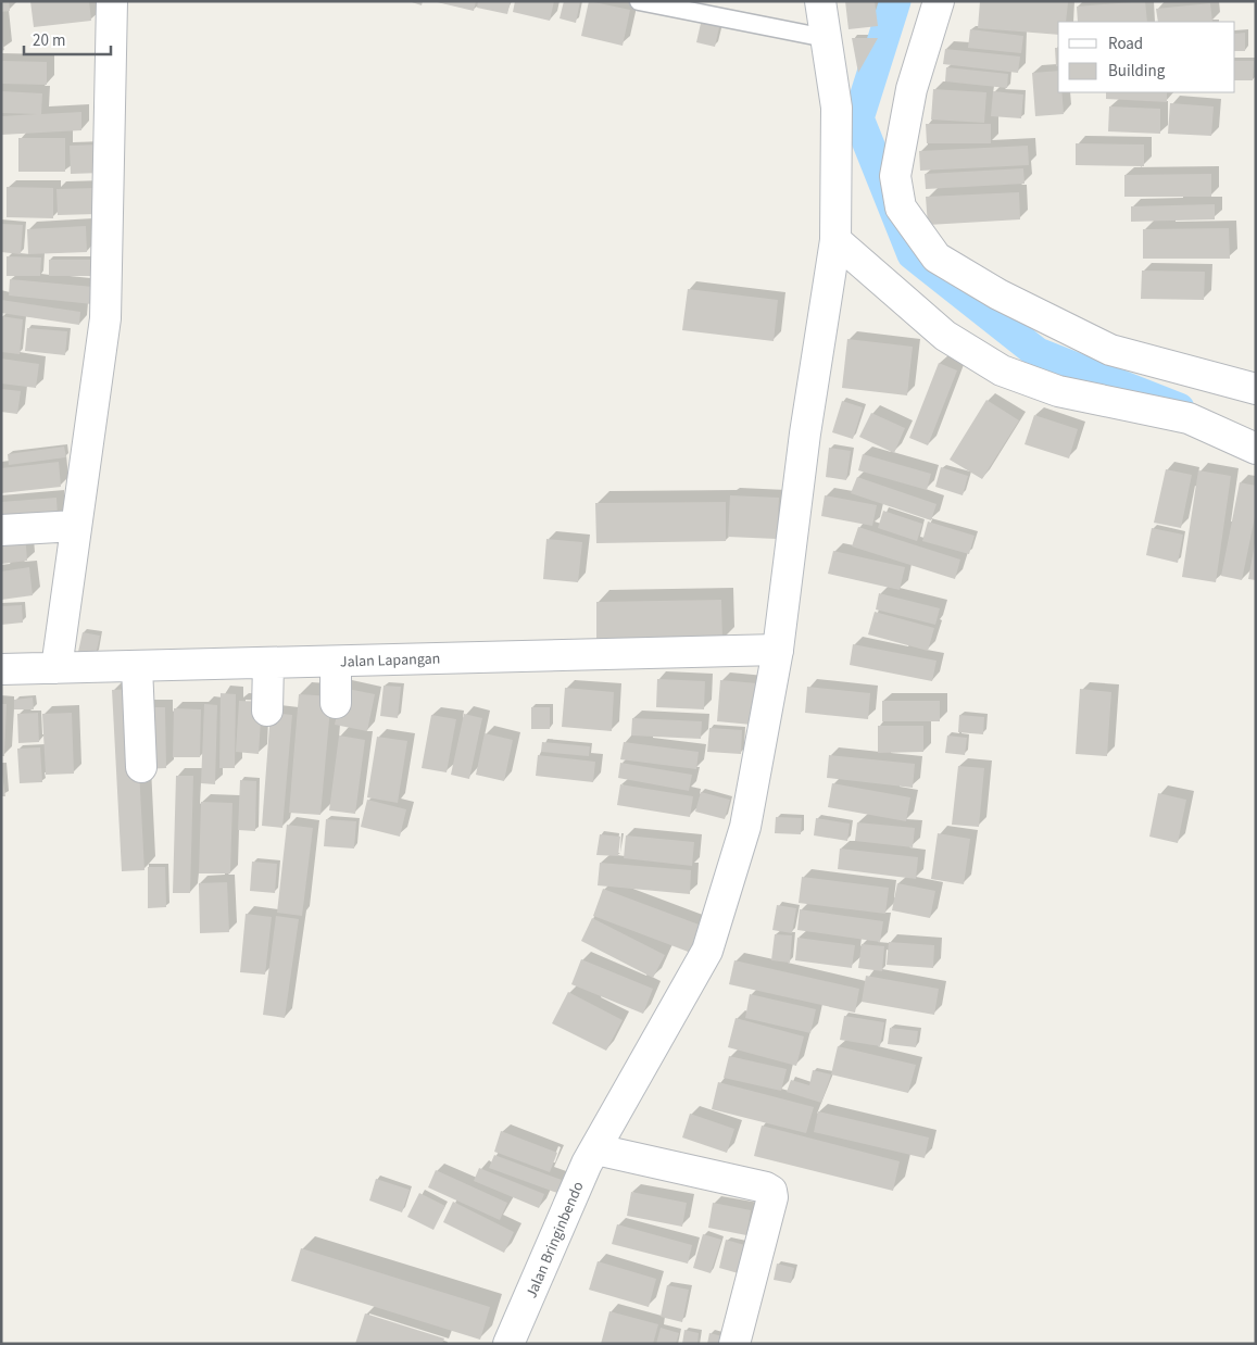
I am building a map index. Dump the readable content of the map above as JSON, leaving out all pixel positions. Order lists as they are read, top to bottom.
{
  "streets": {
    "street": ["Jalan Lapangan", "Jalan Bringinbendo"]
  },
  "crossings": [
    ["Jalan Lapangan", "Jalan Bringinbendo"]
  ],
  "legend": ["Road", "Building"],
  "scale_bar": "20 m"
}
